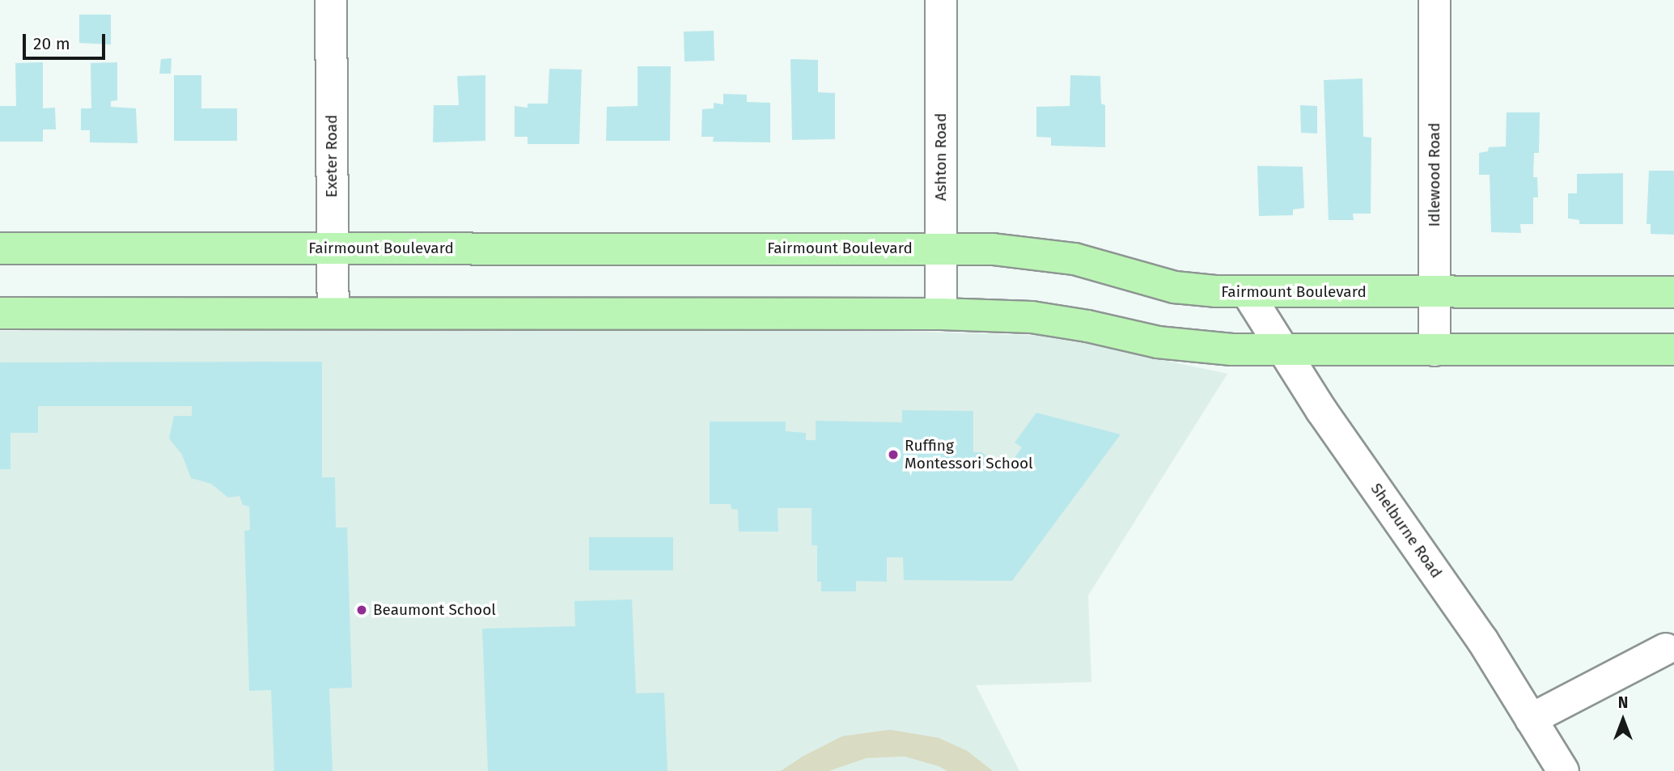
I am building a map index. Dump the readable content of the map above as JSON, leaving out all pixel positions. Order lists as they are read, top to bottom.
{
  "streets": {
    "main road": ["Fairmount Boulevard"],
    "street": [
      "Exeter Road",
      "Ashton Road",
      "Idlewood Road",
      "Shelburne Road"
    ]
  },
  "crossings": [
    ["Exeter Road", "Fairmount Boulevard"],
    ["Ashton Road", "Fairmount Boulevard"],
    ["Idlewood Road", "Fairmount Boulevard"],
    ["Fairmount Boulevard", "Shelburne Road"]
  ],
  "places": ["Ruffing Montessori School", "Beaumont School"],
  "scale_bar": "20 m",
  "north": "top"
}
